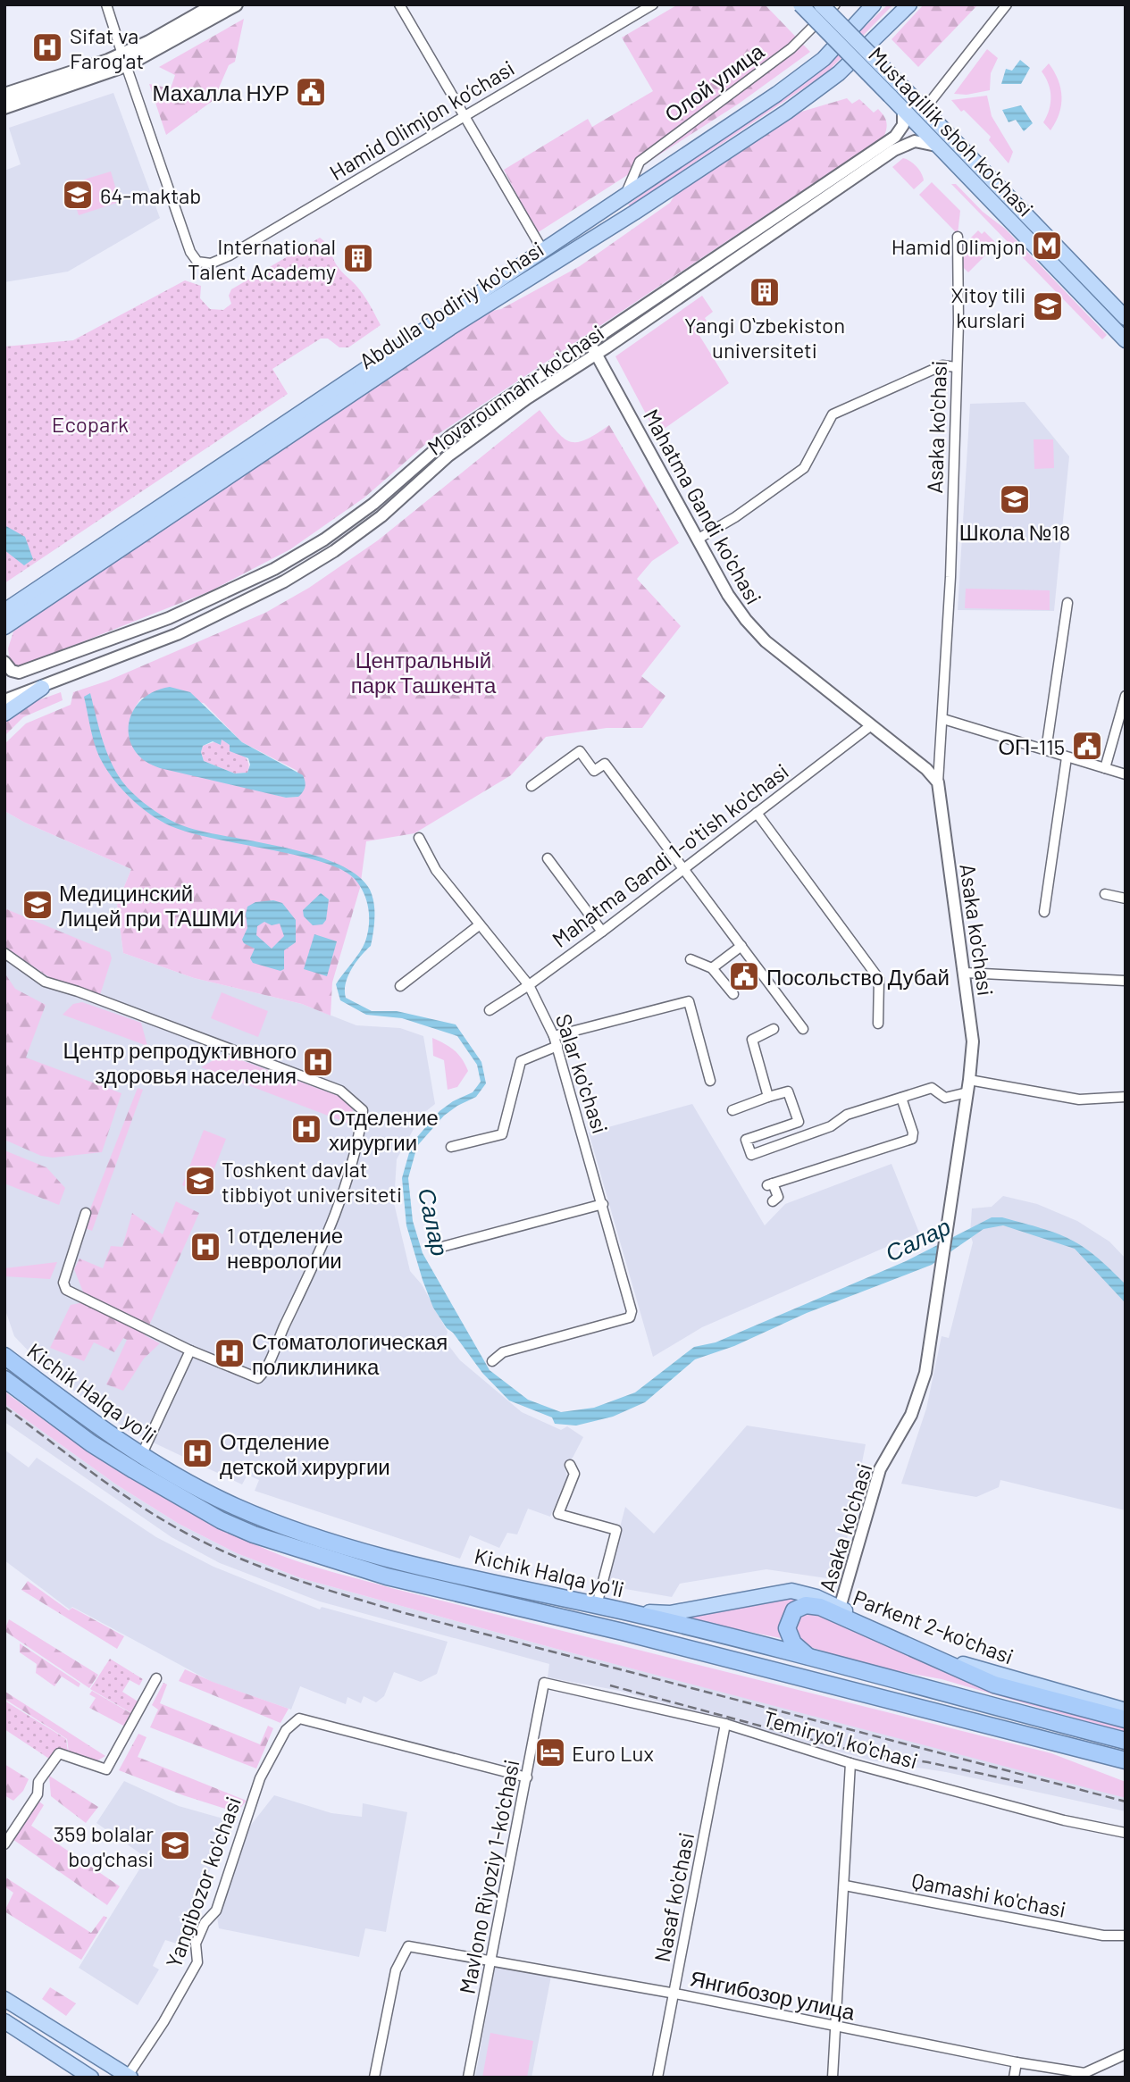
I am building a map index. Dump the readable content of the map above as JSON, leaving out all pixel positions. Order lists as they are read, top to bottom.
{
  "streets": {
    "highway": ["Kichik Halqa yo'li"],
    "main road": ["Mustaqillik shoh ko'chasi", "Abdulla Qodiriy ko'chasi", "Parkent 2-ko'chasi"],
    "street": [
      "Олой улица",
      "Hamid Olimjon ko’chasi",
      "Movarounnahr ko'chasi",
      "Asaka ko'chasi",
      "Mahatma Gandi ko'chasi",
      "Mahatma Gandi 1-o'tish ko'chasi",
      "Salar ko'chasi",
      "Temiryo'l ko'chasi",
      "Mavlono Riyoziy 1-ko'chasi",
      "Yangibozor ko'chasi",
      "Qamashi ko'chasi",
      "Nasaf ko'chasi",
      "Янгибозор улица"
    ]
  },
  "crossings": [
    ["Олой улица", "Abdulla Qodiriy ko'chasi"],
    ["Mustaqillik shoh ko'chasi", "Movarounnahr ko'chasi"],
    ["Movarounnahr ko'chasi", "Mahatma Gandi ko'chasi"],
    ["Asaka ko'chasi", "Mahatma Gandi ko'chasi"],
    ["Asaka ko'chasi", "Parkent 2-ko'chasi"],
    ["Mahatma Gandi ko'chasi", "Mahatma Gandi 1-o'tish ko'chasi"],
    ["Mahatma Gandi 1-o'tish ko'chasi", "Salar ko'chasi"],
    ["Kichik Halqa yo'li", "Parkent 2-ko'chasi"],
    ["Temiryo'l ko'chasi", "Mavlono Riyoziy 1-ko'chasi"],
    ["Temiryo'l ko'chasi", "Nasaf ko'chasi"],
    ["Mavlono Riyoziy 1-ko'chasi", "Yangibozor ko'chasi"],
    ["Mavlono Riyoziy 1-ko'chasi", "Янгибозор улица"],
    ["Nasaf ko'chasi", "Янгибозор улица"]
  ],
  "water": ["Салар"],
  "parks": ["Ecopark", "Центральный парк Ташкента"],
  "places": {
    "hospital": [
      "Sifat va Farog'at",
      "Центр репродуктивного здоровья населения",
      "Отделение хирургии",
      "1 отделение неврологии",
      "Стоматологическая поликлиника",
      "Отделение детской хирургии"
    ],
    "public building": ["Махалла НУР", "ОП-115", "Посольство Дубай"],
    "school or university": [
      "64-maktab",
      "Xitoy tili kurslari",
      "Школа №18",
      "Медицинский Лицей при ТАШМИ",
      "Toshkent davlat tibbiyot universiteti",
      "359 bolalar bog'chasi"
    ],
    "metro station": ["Hamid Olimjon"],
    "building": ["International Talent Academy", "Yangi Oʻzbekiston universiteti"],
    "hotel": ["Euro Lux"]
  }
}
